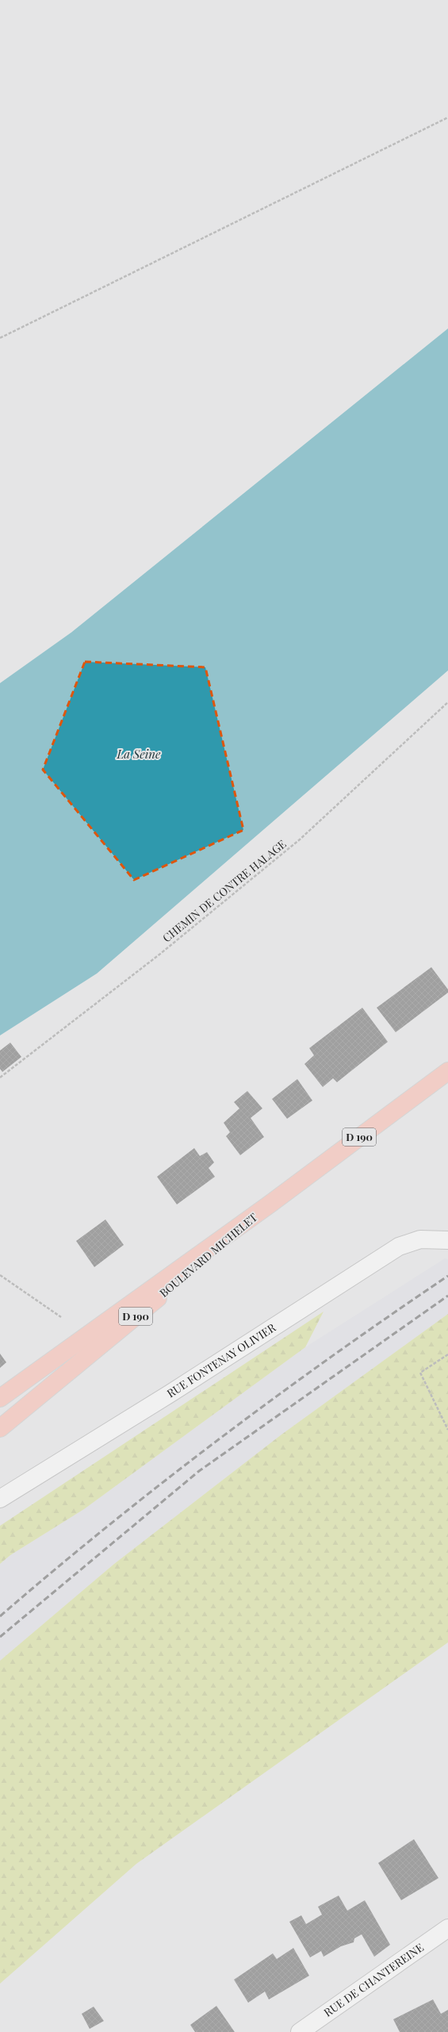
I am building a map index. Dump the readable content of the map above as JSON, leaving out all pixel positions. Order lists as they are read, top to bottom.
{
  "streets": {
    "main road": ["D 190", "BOULEVARD MICHELET"],
    "street": ["RUE FONTENAY OLIVIER", "RUE DE CHANTEREINE"],
    "path": ["CHEMIN DE CONTRE HALAGE"]
  },
  "water": ["La Seine"]
}
